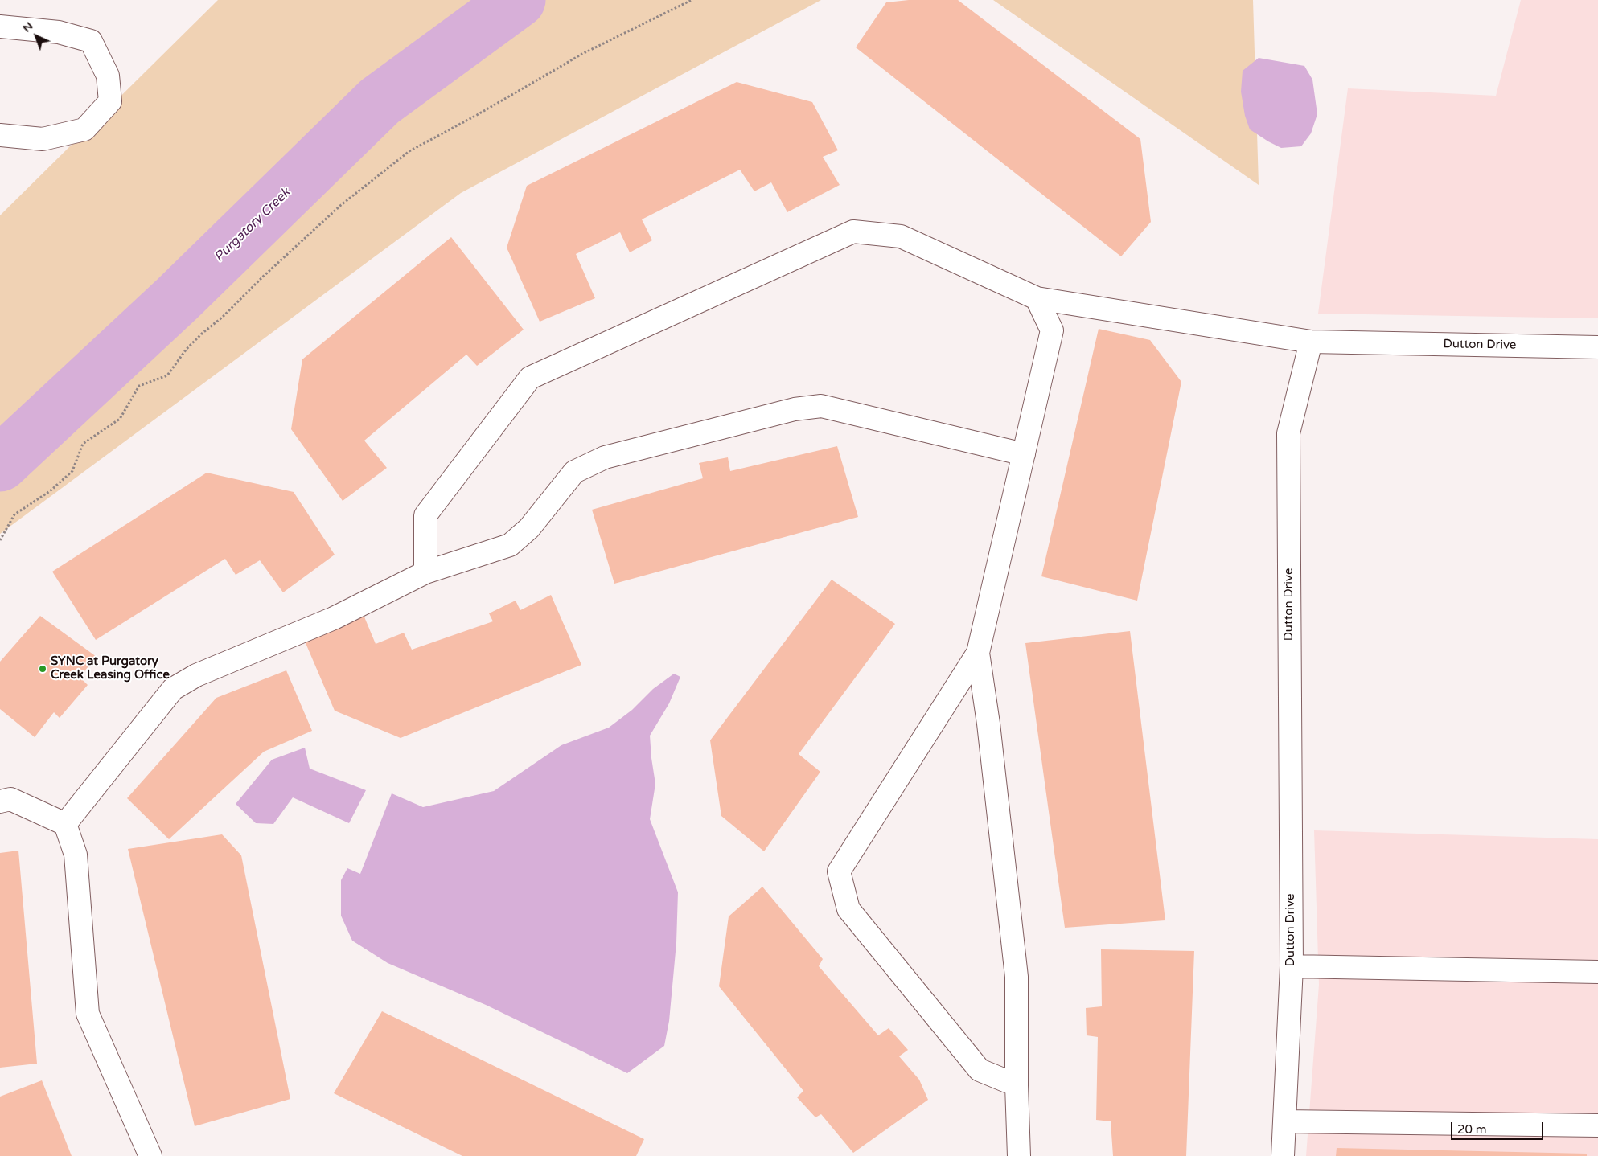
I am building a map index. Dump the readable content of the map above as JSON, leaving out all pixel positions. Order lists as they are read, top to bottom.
{
  "streets": {
    "street": ["Dutton Drive"]
  },
  "water": ["Purgatory Creek"],
  "places": ["SYNC at Purgatory Creek Leasing Office"],
  "scale_bar": "20 m",
  "north": "top left"
}
